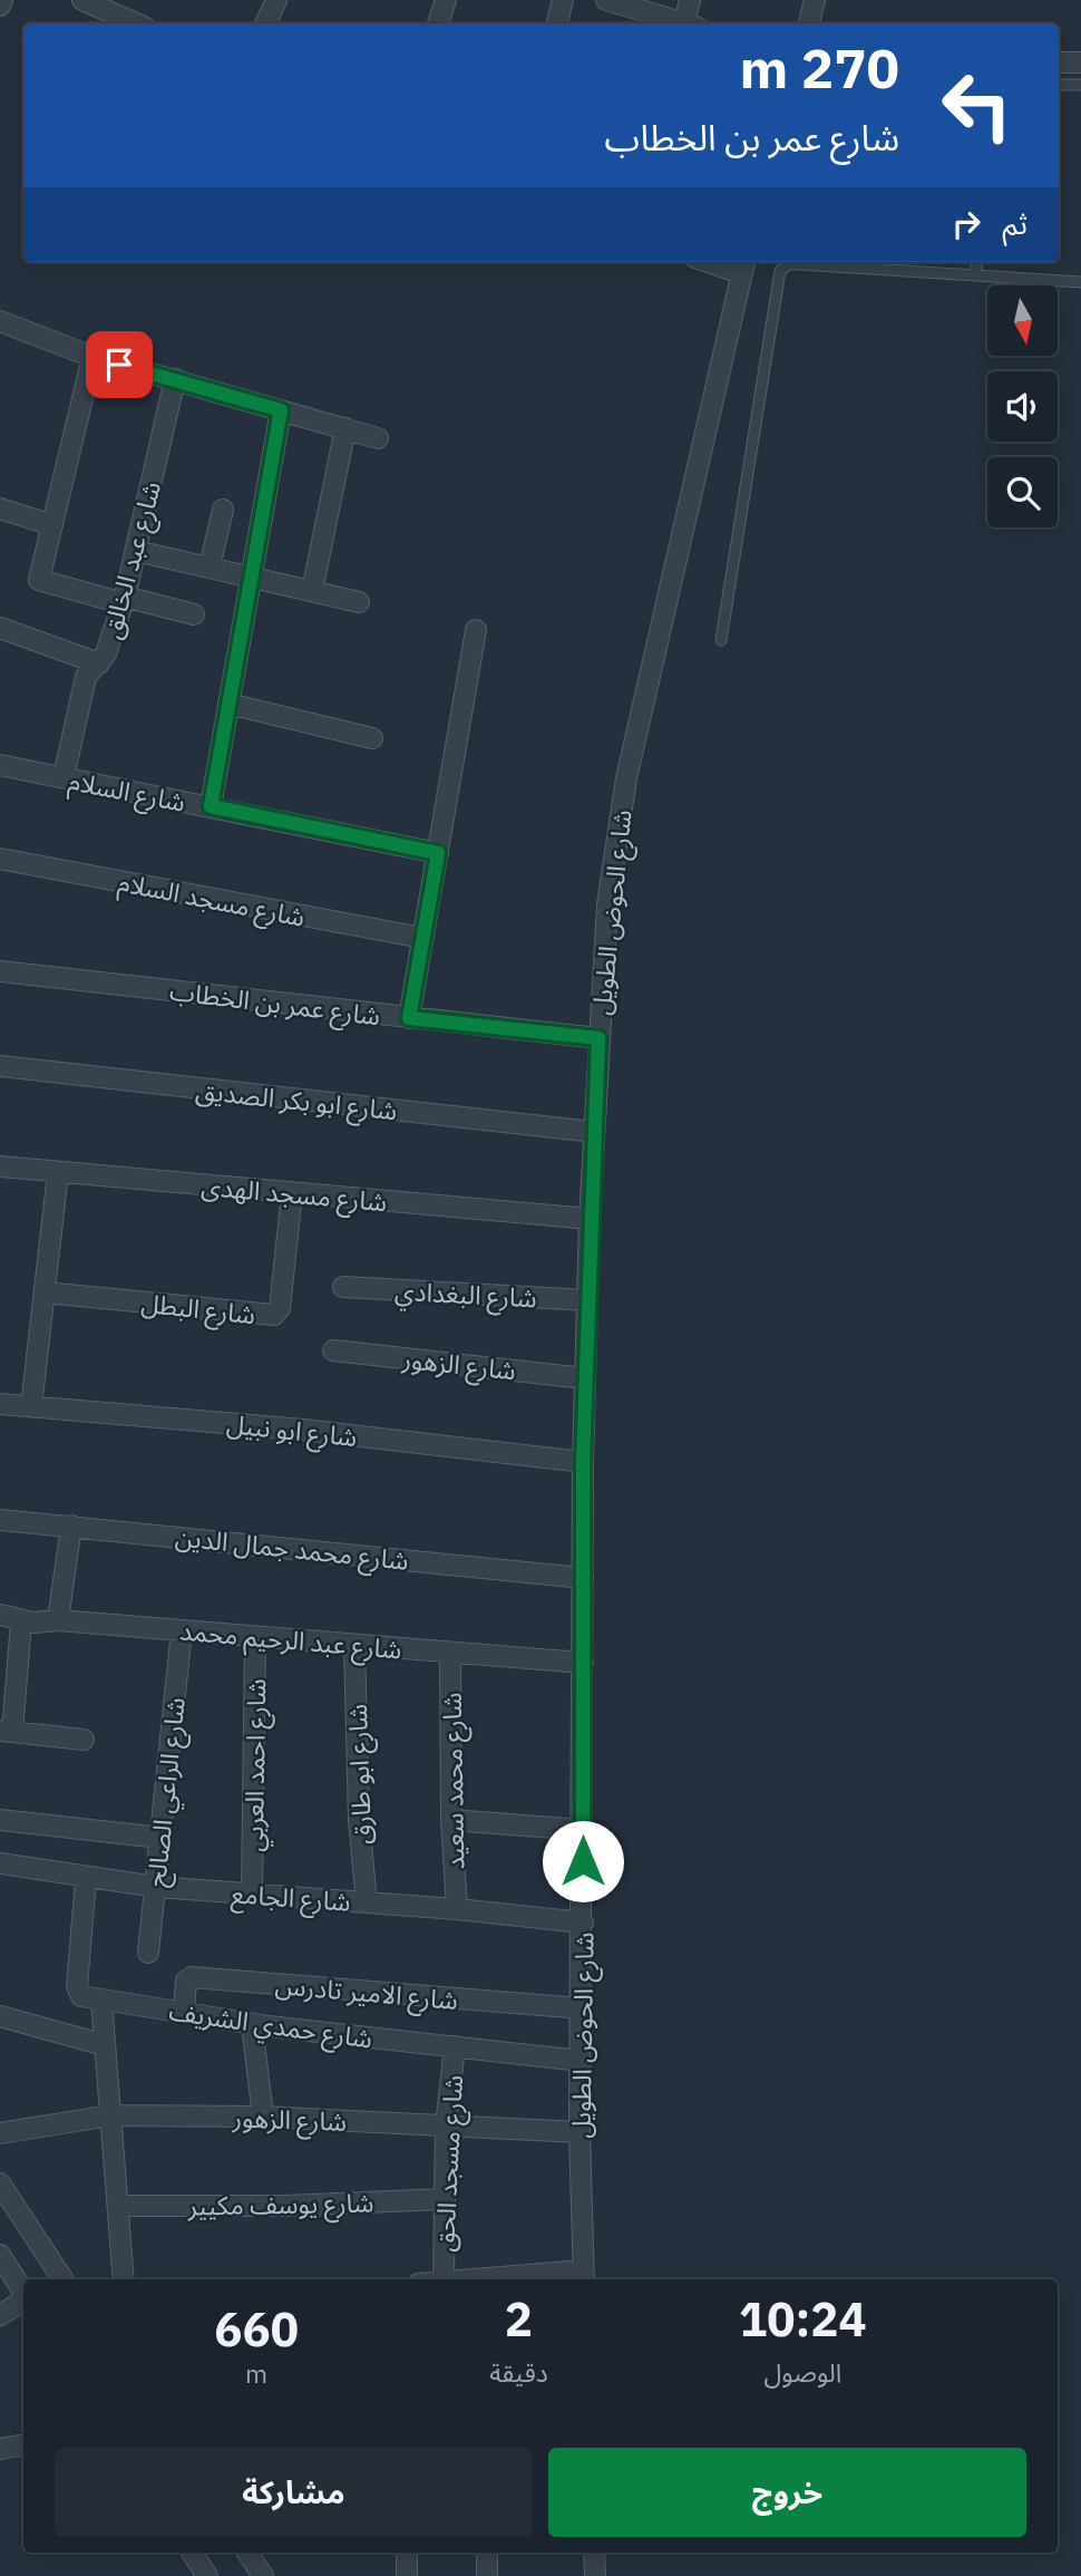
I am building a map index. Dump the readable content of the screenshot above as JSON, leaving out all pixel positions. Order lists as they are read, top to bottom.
{
  "streets": {
    "street": [
      "شارع عبد الخالق",
      "شارع السلام",
      "شارع مسجد السلام",
      "شارع الحوض الطويل",
      "شارع عمر بن الخطاب",
      "شارع ابو بكر الصديق",
      "شارع مسجد الهدى",
      "شارع البغدادي",
      "شارع البطل",
      "شارع الزهور",
      "شارع ابو نبيل",
      "شارع محمد جمال الدين",
      "شارع عبد الرحيم محمد",
      "شارع احمد العربي",
      "شارع ابو طارق",
      "شارع محمد سعيد",
      "شارع الراعي الصالح",
      "شارع الجامع",
      "شارع الامير تادرس",
      "شارع حمدي الشريف",
      "شارع مسجد الحق",
      "شارع يوسف مكيير"
    ]
  },
  "crossings": [
    ["شارع عبد الخالق", "شارع السلام"],
    ["شارع الحوض الطويل", "شارع عمر بن الخطاب"],
    ["شارع الحوض الطويل", "شارع ابو بكر الصديق"],
    ["شارع الحوض الطويل", "شارع مسجد الهدى"],
    ["شارع الحوض الطويل", "شارع البغدادي"],
    ["شارع الحوض الطويل", "شارع الزهور"],
    ["شارع الحوض الطويل", "شارع ابو نبيل"],
    ["شارع الحوض الطويل", "شارع محمد جمال الدين"],
    ["شارع الحوض الطويل", "شارع عبد الرحيم محمد"],
    ["شارع الحوض الطويل", "شارع الجامع"],
    ["شارع الحوض الطويل", "شارع الامير تادرس"],
    ["شارع الحوض الطويل", "شارع حمدي الشريف"],
    ["شارع مسجد الهدى", "شارع البطل"],
    ["شارع الزهور", "شارع مسجد الحق"],
    ["شارع عبد الرحيم محمد", "شارع احمد العربي"],
    ["شارع عبد الرحيم محمد", "شارع ابو طارق"],
    ["شارع عبد الرحيم محمد", "شارع محمد سعيد"],
    ["شارع عبد الرحيم محمد", "شارع الراعي الصالح"],
    ["شارع احمد العربي", "شارع الجامع"],
    ["شارع ابو طارق", "شارع الجامع"],
    ["شارع محمد سعيد", "شارع الجامع"],
    ["شارع الراعي الصالح", "شارع الجامع"],
    ["شارع الامير تادرس", "شارع حمدي الشريف"],
    ["شارع حمدي الشريف", "شارع مسجد الحق"],
    ["شارع مسجد الحق", "شارع يوسف مكيير"]
  ],
  "north": "bottom",
  "page": {
    "turn": ["270 m", "شارع عمر بن الخطاب"],
    "then": "ثم",
    "eta": [
      "10:24",
      "الوصول",
      "2",
      "دقيقة",
      "660",
      "m"
    ],
    "buttons": ["خروج", "مشاركة"]
  }
}
